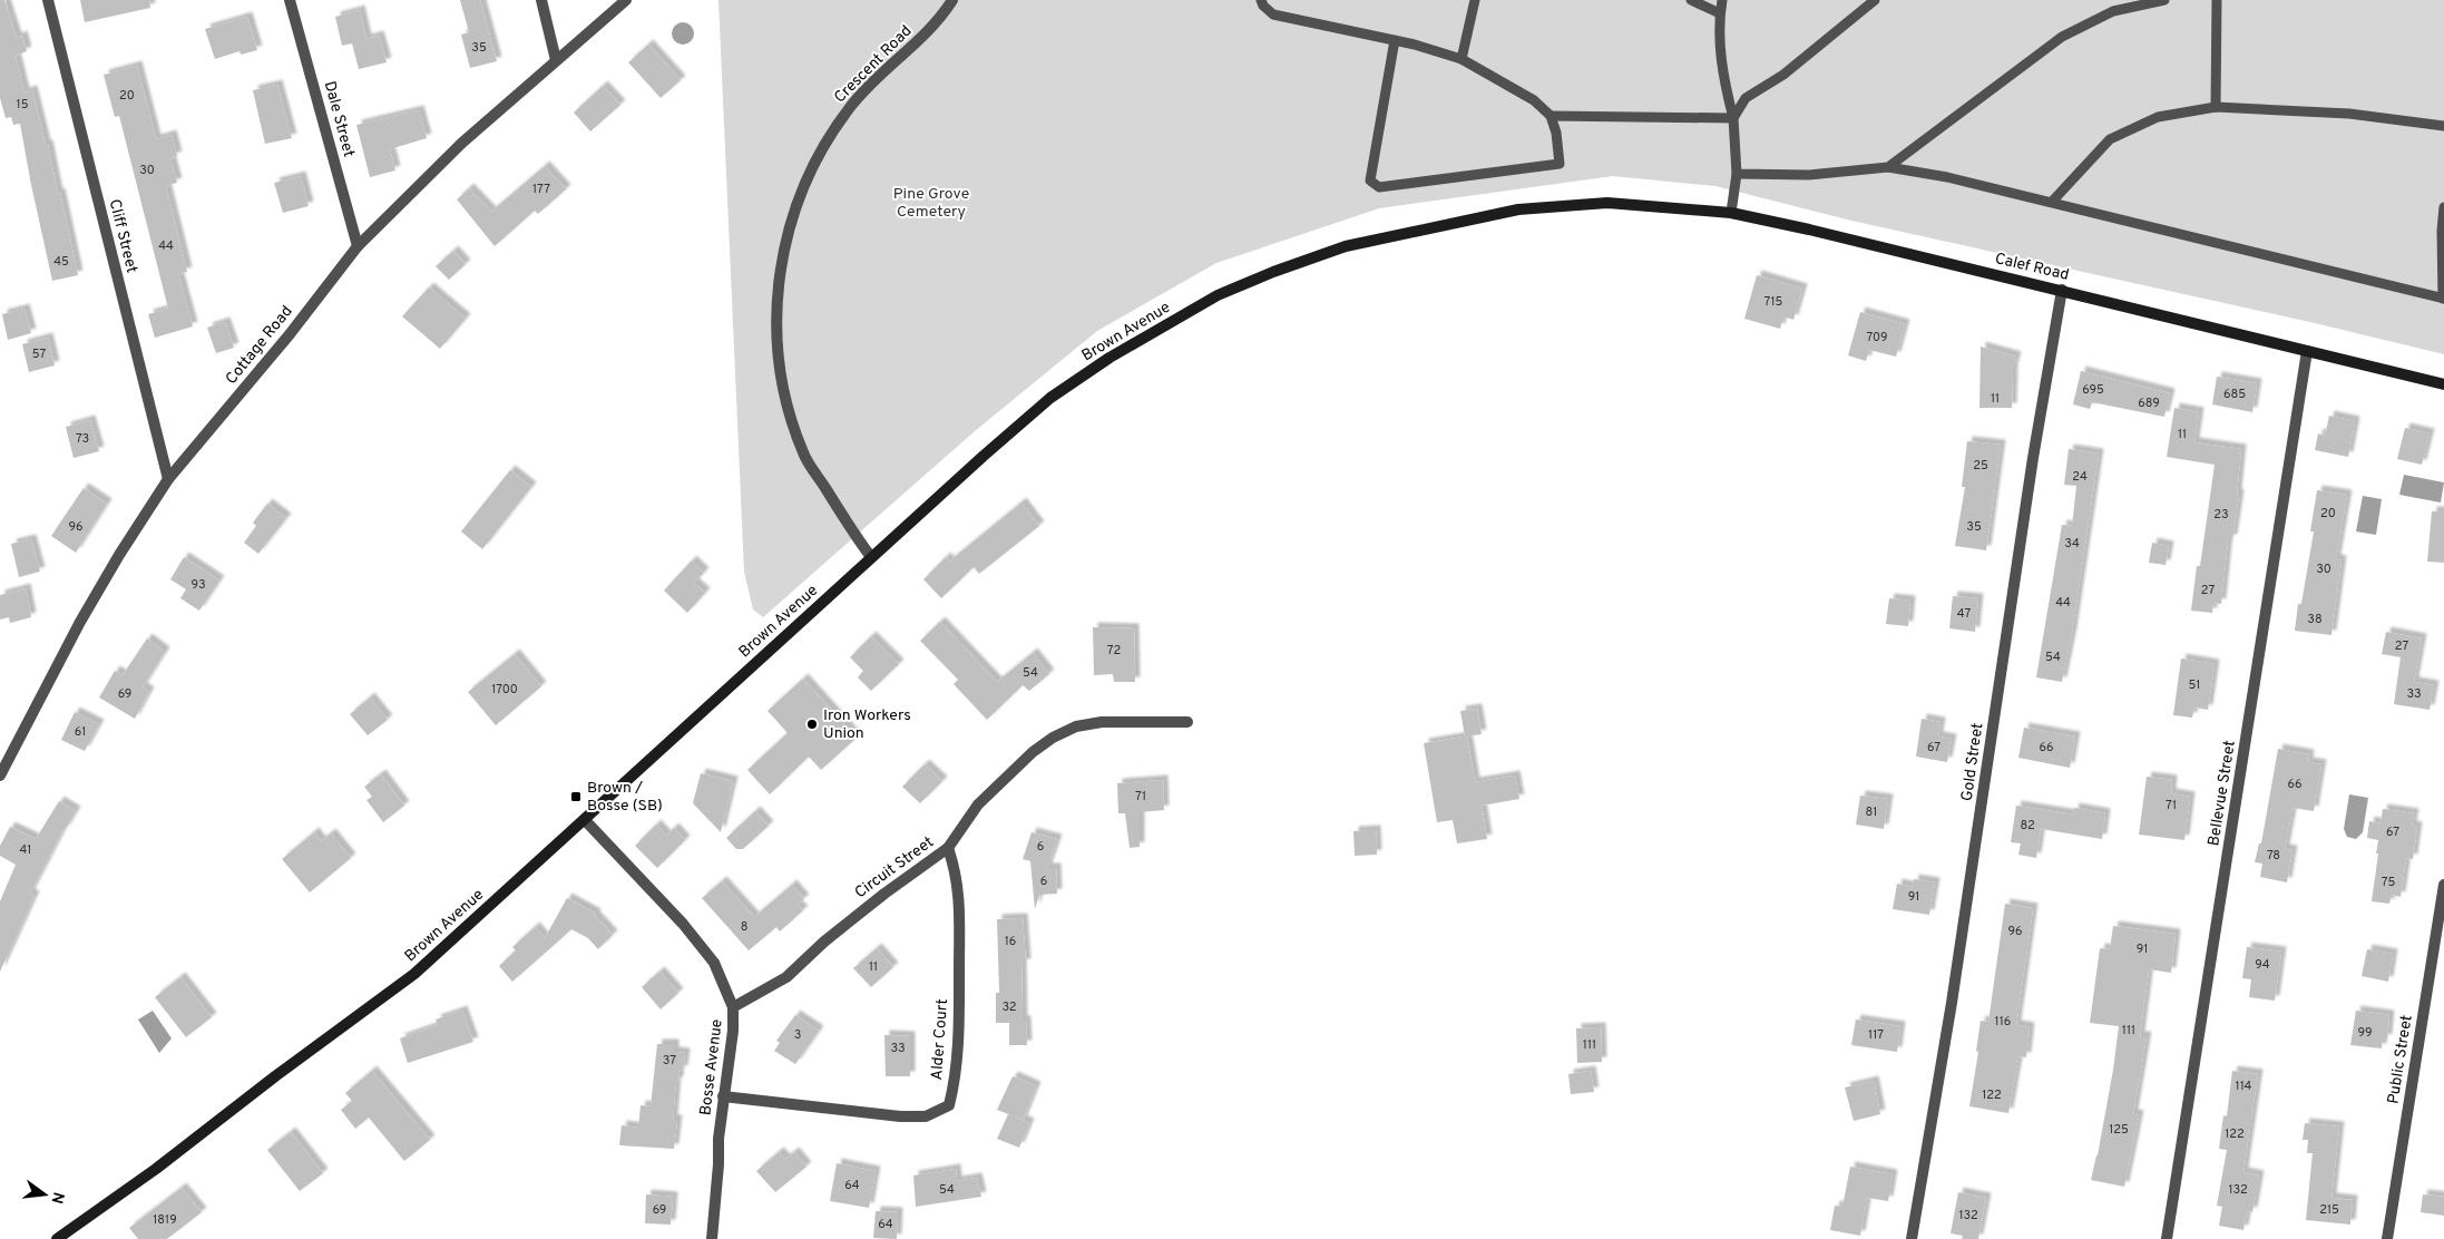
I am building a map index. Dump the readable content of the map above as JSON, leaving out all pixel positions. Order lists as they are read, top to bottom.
{
  "streets": {
    "main road": ["Calef Road", "Brown Avenue"],
    "street": [
      "Crescent Road",
      "Dale Street",
      "Cliff Street",
      "Cottage Road",
      "Gold Street",
      "Bellevue Street",
      "Circuit Street",
      "Alder Court",
      "Public Street",
      "Bosse Avenue"
    ]
  },
  "crossings": [
    ["Crescent Road", "Brown Avenue"],
    ["Dale Street", "Cottage Road"],
    ["Cliff Street", "Cottage Road"],
    ["Calef Road", "Brown Avenue"],
    ["Calef Road", "Gold Street"],
    ["Calef Road", "Bellevue Street"],
    ["Brown Avenue", "Bosse Avenue"],
    ["Circuit Street", "Alder Court"],
    ["Circuit Street", "Bosse Avenue"],
    ["Alder Court", "Bosse Avenue"]
  ],
  "parks": ["Pine Grove Cemetery"],
  "places": {
    "other": ["Iron Workers Union"],
    "transit": ["Brown / Bosse (SB)"]
  },
  "house_numbers": [
    "35",
    "20",
    "15",
    "30",
    "177",
    "44",
    "45",
    "715",
    "709",
    "57",
    "695",
    "685",
    "11",
    "689",
    "11",
    "73",
    "25",
    "24",
    "20",
    "23",
    "96",
    "35",
    "34",
    "30",
    "93",
    "27",
    "44",
    "47",
    "38",
    "27",
    "72",
    "54",
    "54",
    "51",
    "1700",
    "69",
    "33",
    "61",
    "67",
    "66",
    "66",
    "71",
    "71",
    "81",
    "82",
    "67",
    "6",
    "41",
    "78",
    "6",
    "75",
    "91",
    "8",
    "96",
    "16",
    "91",
    "94",
    "11",
    "32",
    "116",
    "111",
    "99",
    "3",
    "117",
    "111",
    "33",
    "37",
    "114",
    "122",
    "125",
    "122",
    "64",
    "54",
    "132",
    "69",
    "215",
    "132",
    "1819",
    "64"
  ],
  "north": "right"
}
